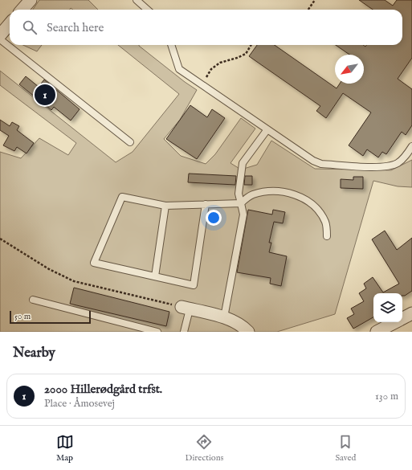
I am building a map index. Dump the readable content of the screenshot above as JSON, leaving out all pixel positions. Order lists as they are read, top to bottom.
{
  "scale_bar": "50 m",
  "north": "bottom left",
  "page": {
    "search": "Search here",
    "pins": "1",
    "scale": "50 m",
    "heading": "Nearby",
    "list": [
      {
        "mark": "1",
        "name": "2000 Hillerødgård trfst.",
        "note": "Place · Åmosevej",
        "value": "130 m"
      }
    ],
    "nav": ["Map", "Directions", "Saved"]
  }
}
